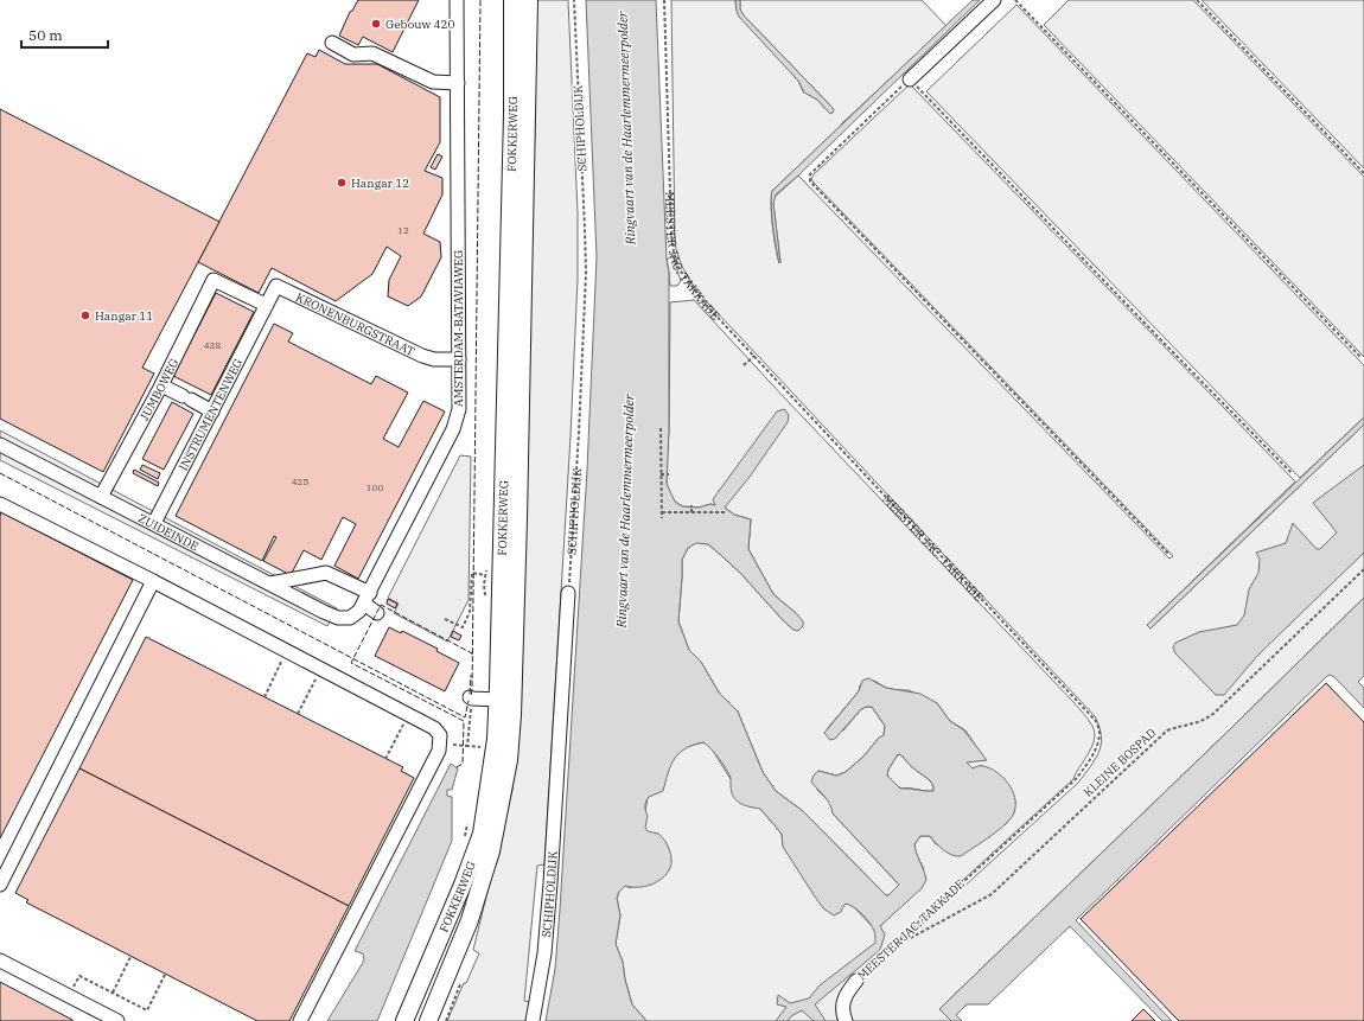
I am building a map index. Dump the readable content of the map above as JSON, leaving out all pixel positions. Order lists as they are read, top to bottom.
{
  "streets": {
    "main road": ["FOKKERWEG"],
    "street": [
      "SCHIPHOLDIJK",
      "MEESTER JAC. TAKKADE",
      "KRONENBURGSTRAAT",
      "AMSTERDAM-BATAVIAWEG",
      "JUMBOWEG",
      "INSTRUMENTENWEG",
      "ZUIDEINDE"
    ],
    "path": ["KLEINE BOSPAD"]
  },
  "crossings": [
    ["MEESTER JAC. TAKKADE", "KLEINE BOSPAD"],
    ["KRONENBURGSTRAAT", "AMSTERDAM-BATAVIAWEG"],
    ["KRONENBURGSTRAAT", "JUMBOWEG"],
    ["KRONENBURGSTRAAT", "INSTRUMENTENWEG"],
    ["AMSTERDAM-BATAVIAWEG", "ZUIDEINDE"],
    ["JUMBOWEG", "INSTRUMENTENWEG"],
    ["JUMBOWEG", "ZUIDEINDE"],
    ["INSTRUMENTENWEG", "ZUIDEINDE"]
  ],
  "water": ["Ringvaart van de Haarlemmermeerpolder"],
  "places": ["Gebouw 420", "Hangar 12", "Hangar 11"],
  "house_numbers": [
    "12",
    "428",
    "425",
    "100"
  ],
  "scale_bar": "50 m"
}
